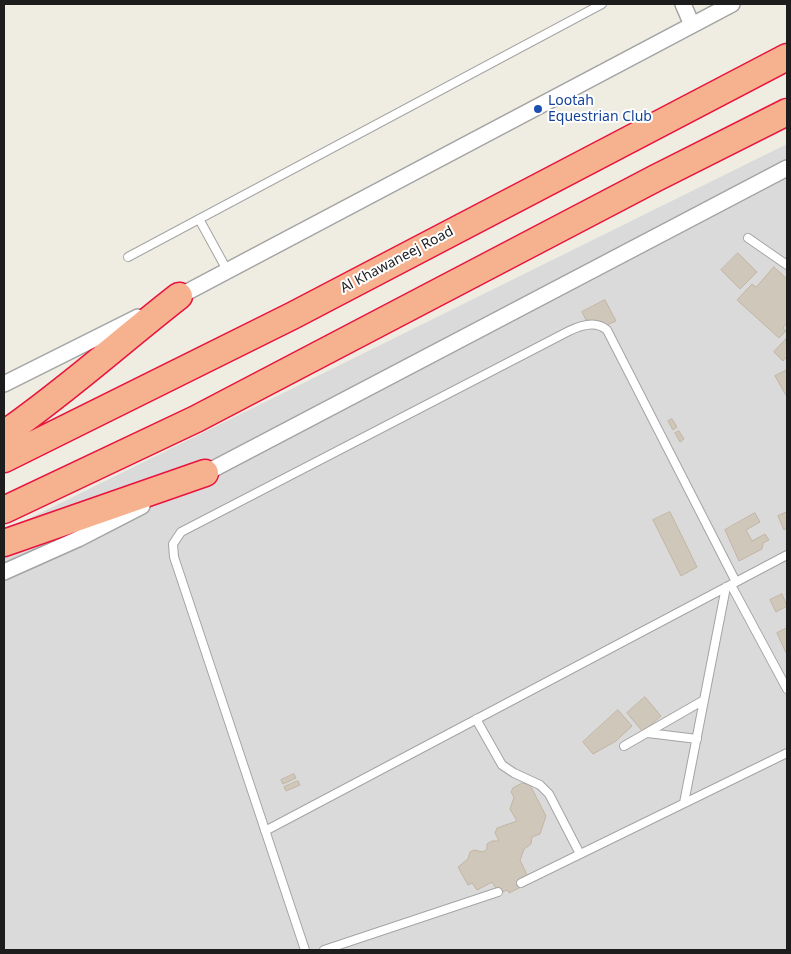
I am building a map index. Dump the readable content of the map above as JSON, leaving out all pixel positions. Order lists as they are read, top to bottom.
{
  "streets": {
    "highway": ["Al Khawaneej Road"]
  },
  "places": ["Lootah Equestrian Club"]
}
